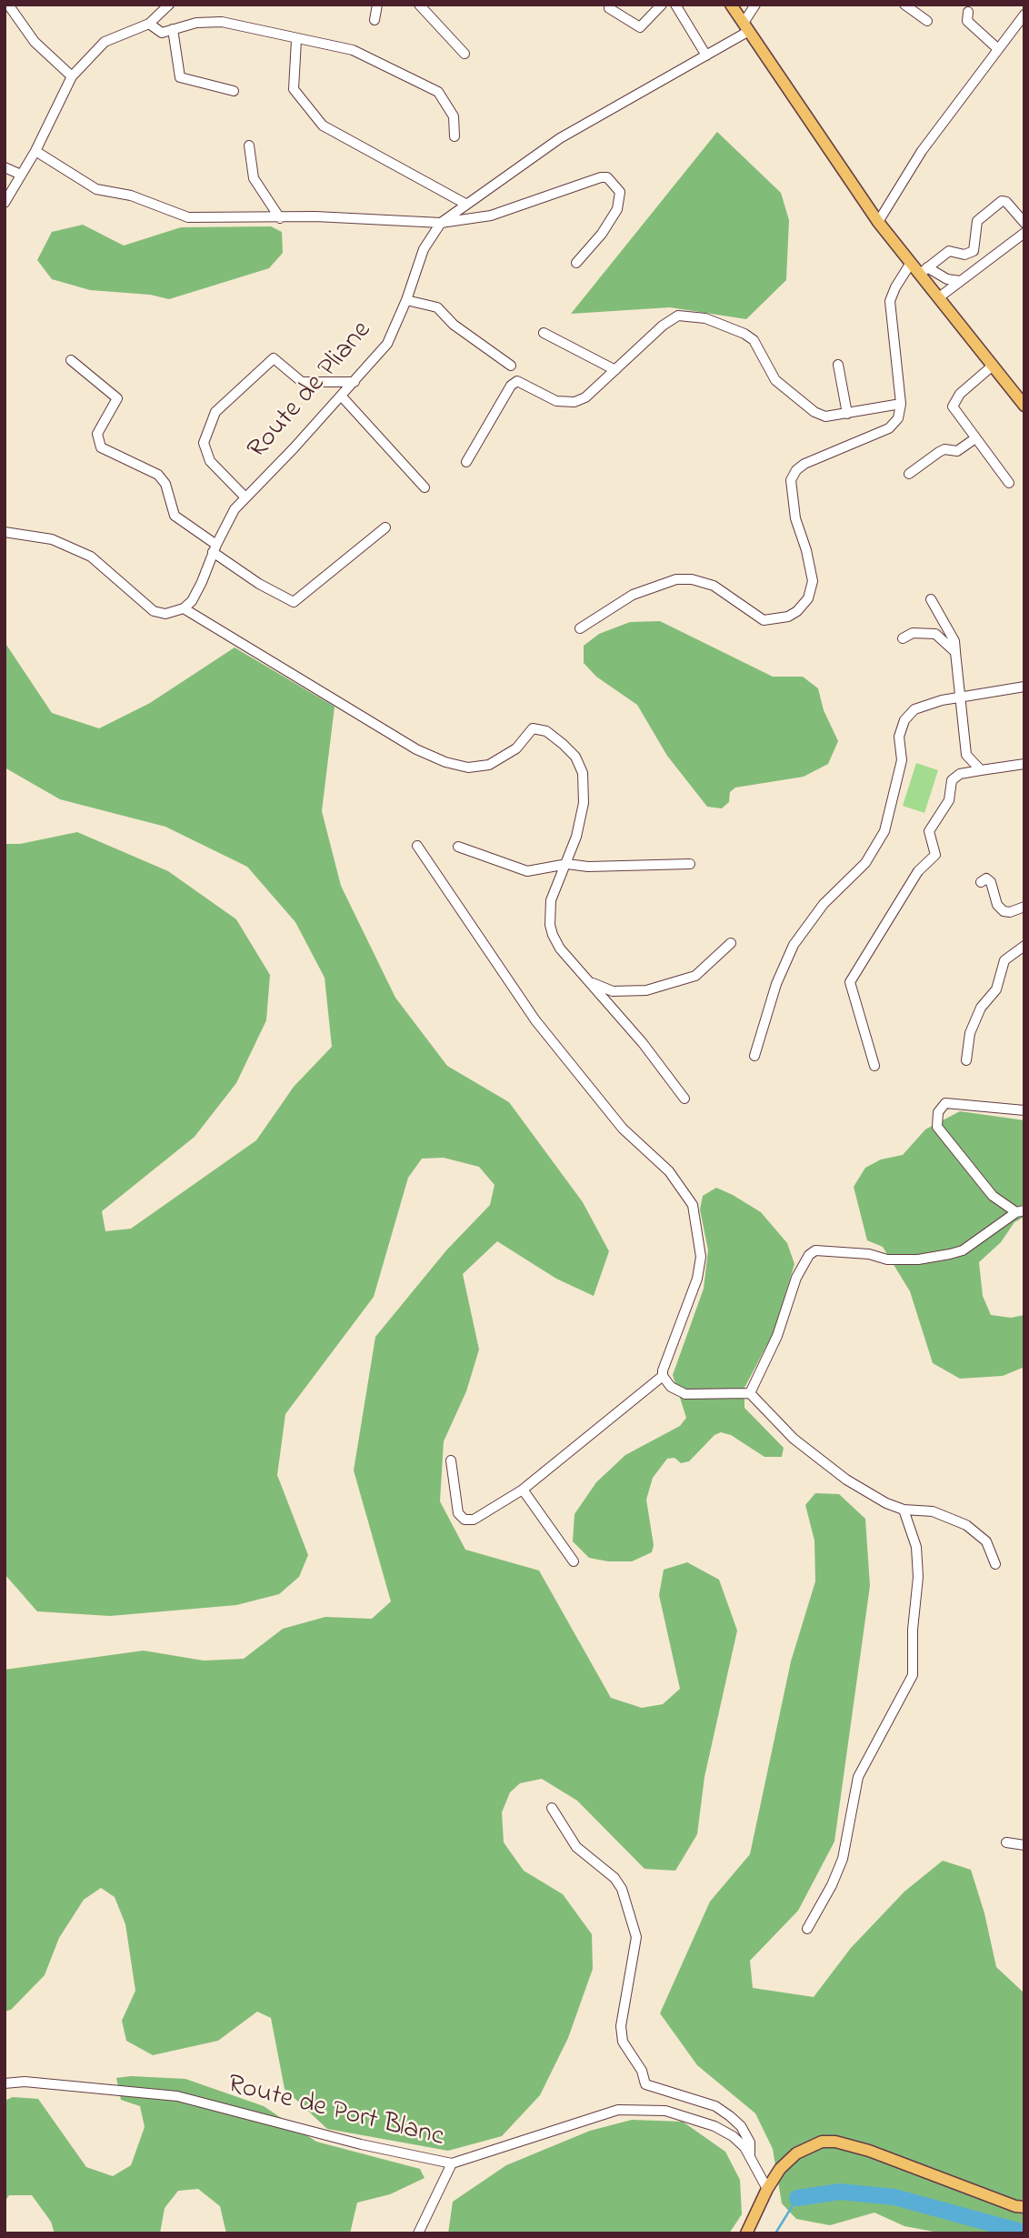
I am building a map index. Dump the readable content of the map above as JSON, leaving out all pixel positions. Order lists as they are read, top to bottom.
{
  "streets": {
    "street": ["Route de Pliane", "Route de Port Blanc"]
  }
}
